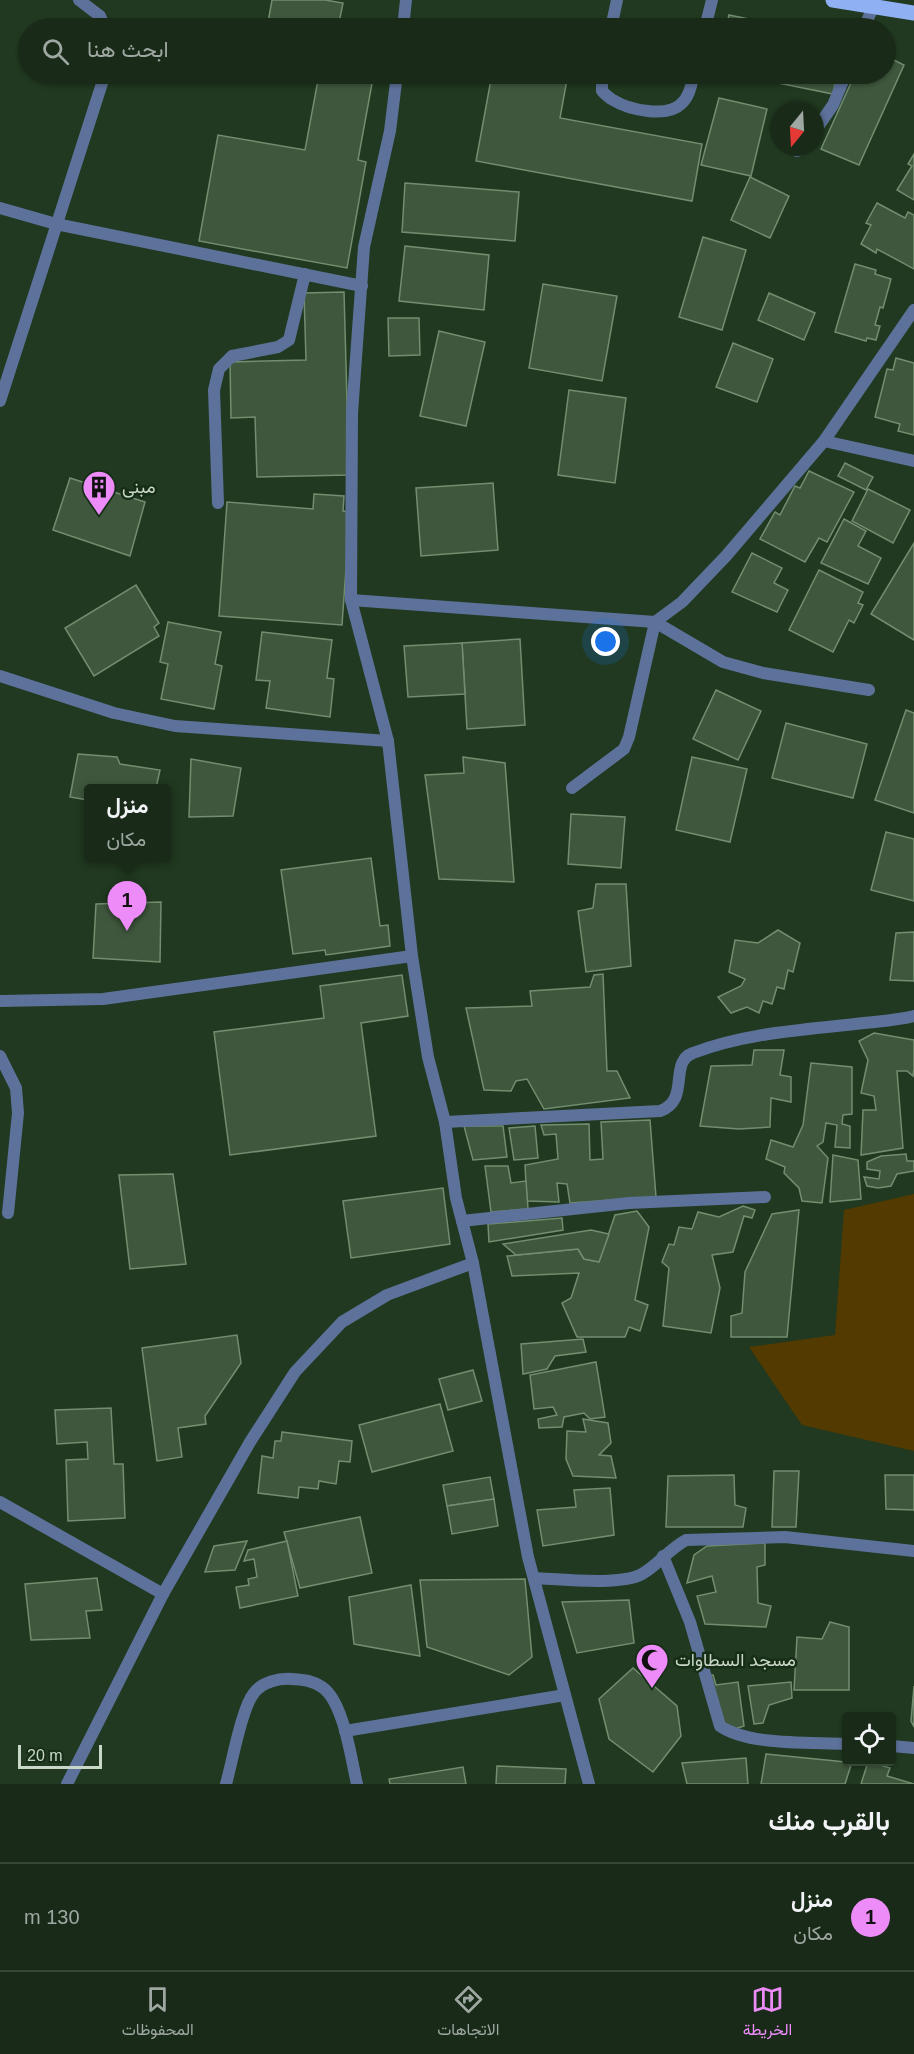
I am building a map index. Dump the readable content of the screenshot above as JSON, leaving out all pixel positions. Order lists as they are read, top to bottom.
{
  "places": {
    "building": ["مبنى"],
    "mosque": ["مسجد السطاوات"]
  },
  "scale_bar": "20 m",
  "north": "bottom",
  "page": {
    "search": "ابحث هنا",
    "popup": ["منزل", "مكان"],
    "pins": "1",
    "scale": "20 m",
    "heading": "بالقرب منك",
    "list": [
      {
        "mark": "1",
        "name": "منزل",
        "note": "مكان",
        "value": "130 m"
      }
    ],
    "nav": ["الخريطة", "الاتجاهات", "المحفوظات"]
  }
}
